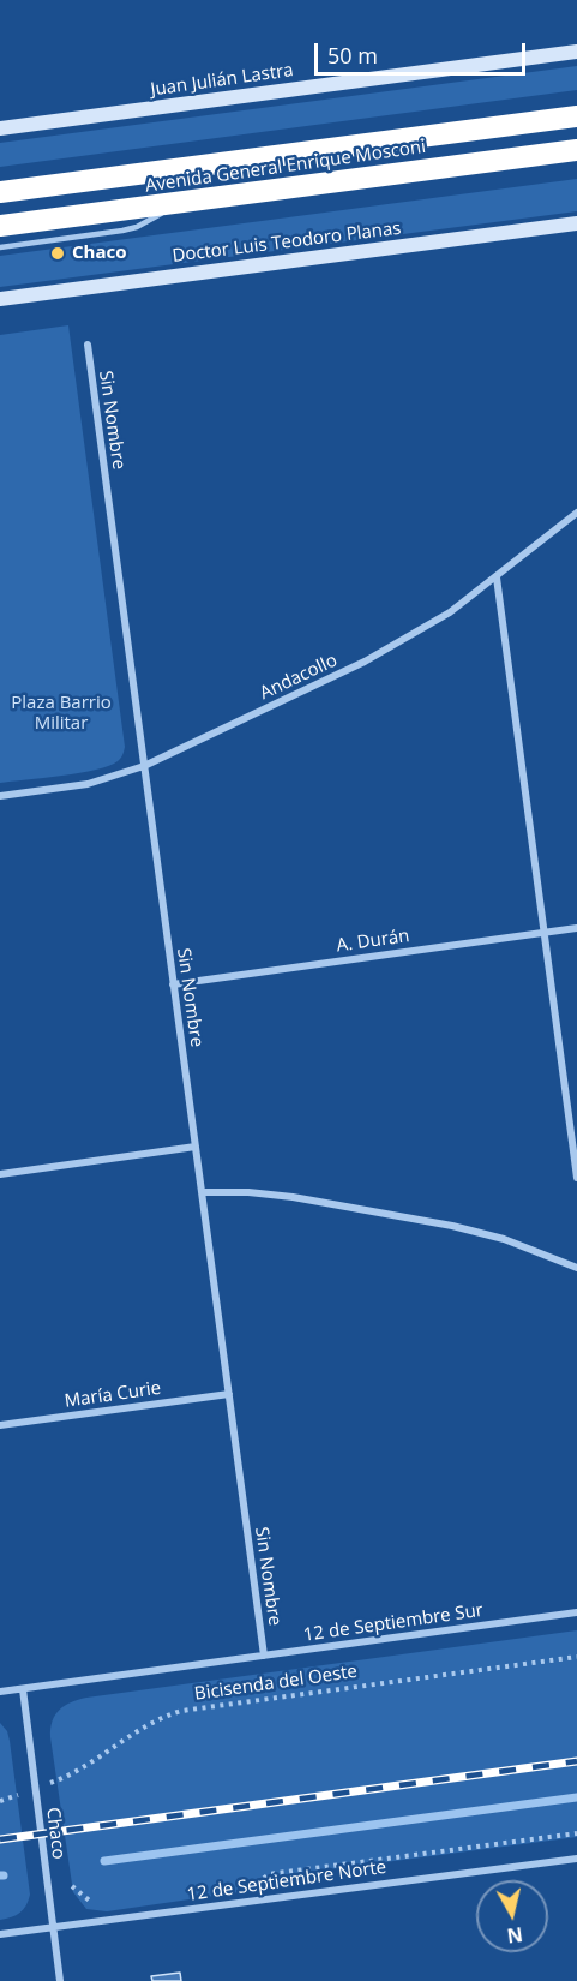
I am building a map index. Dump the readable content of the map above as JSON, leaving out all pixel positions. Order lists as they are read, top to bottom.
{
  "streets": {
    "highway": ["Avenida General Enrique Mosconi"],
    "street": [
      "Juan Julián Lastra",
      "Doctor Luis Teodoro Planas",
      "Sin Nombre",
      "Andacollo",
      "A. Durán",
      "María Curie",
      "12 de Septiembre Sur",
      "Chaco",
      "12 de Septiembre Norte"
    ],
    "path": ["Bicisenda del Oeste"]
  },
  "crossings": [
    ["Sin Nombre", "Andacollo"],
    ["Sin Nombre", "A. Durán"],
    ["Sin Nombre", "María Curie"],
    ["Sin Nombre", "12 de Septiembre Sur"],
    ["12 de Septiembre Sur", "Chaco"],
    ["Bicisenda del Oeste", "Chaco"],
    ["Chaco", "12 de Septiembre Norte"]
  ],
  "parks": ["Plaza Barrio Militar"],
  "places": ["Chaco"],
  "scale_bar": "50 m",
  "north": "bottom"
}
